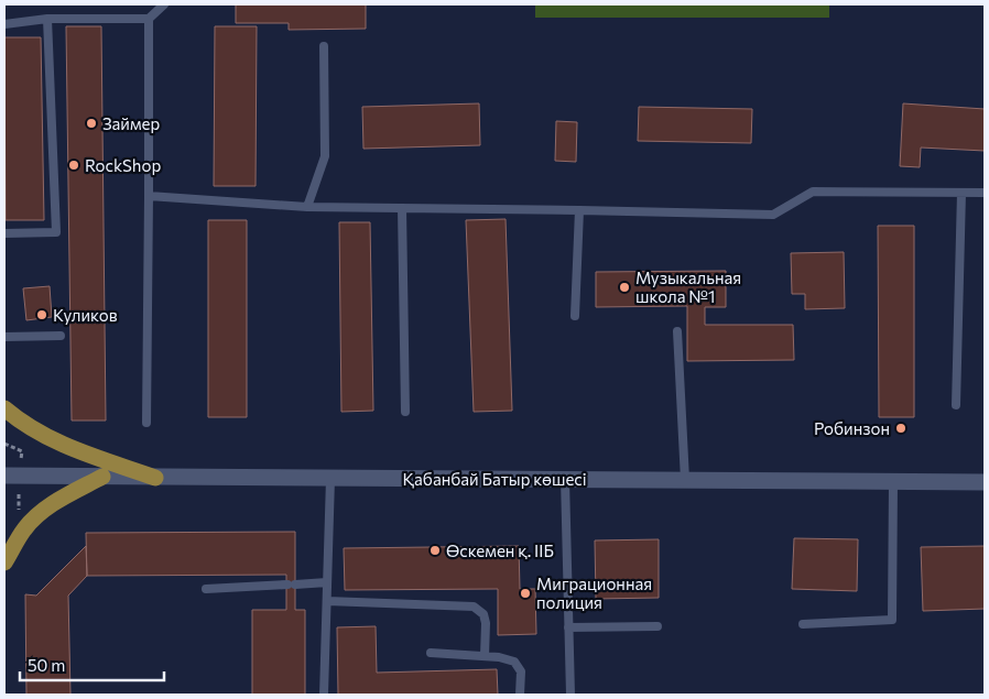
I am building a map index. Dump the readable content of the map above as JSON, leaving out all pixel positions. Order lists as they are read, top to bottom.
{
  "streets": {
    "street": ["Қабанбай Батыр көшесі"]
  },
  "places": [
    "Займер",
    "RockShop",
    "Музыкальная школа №1",
    "Куликов",
    "Робинзон",
    "Өскемен қ. ІІБ",
    "Миграционная полиция"
  ],
  "scale_bar": "50 m"
}
